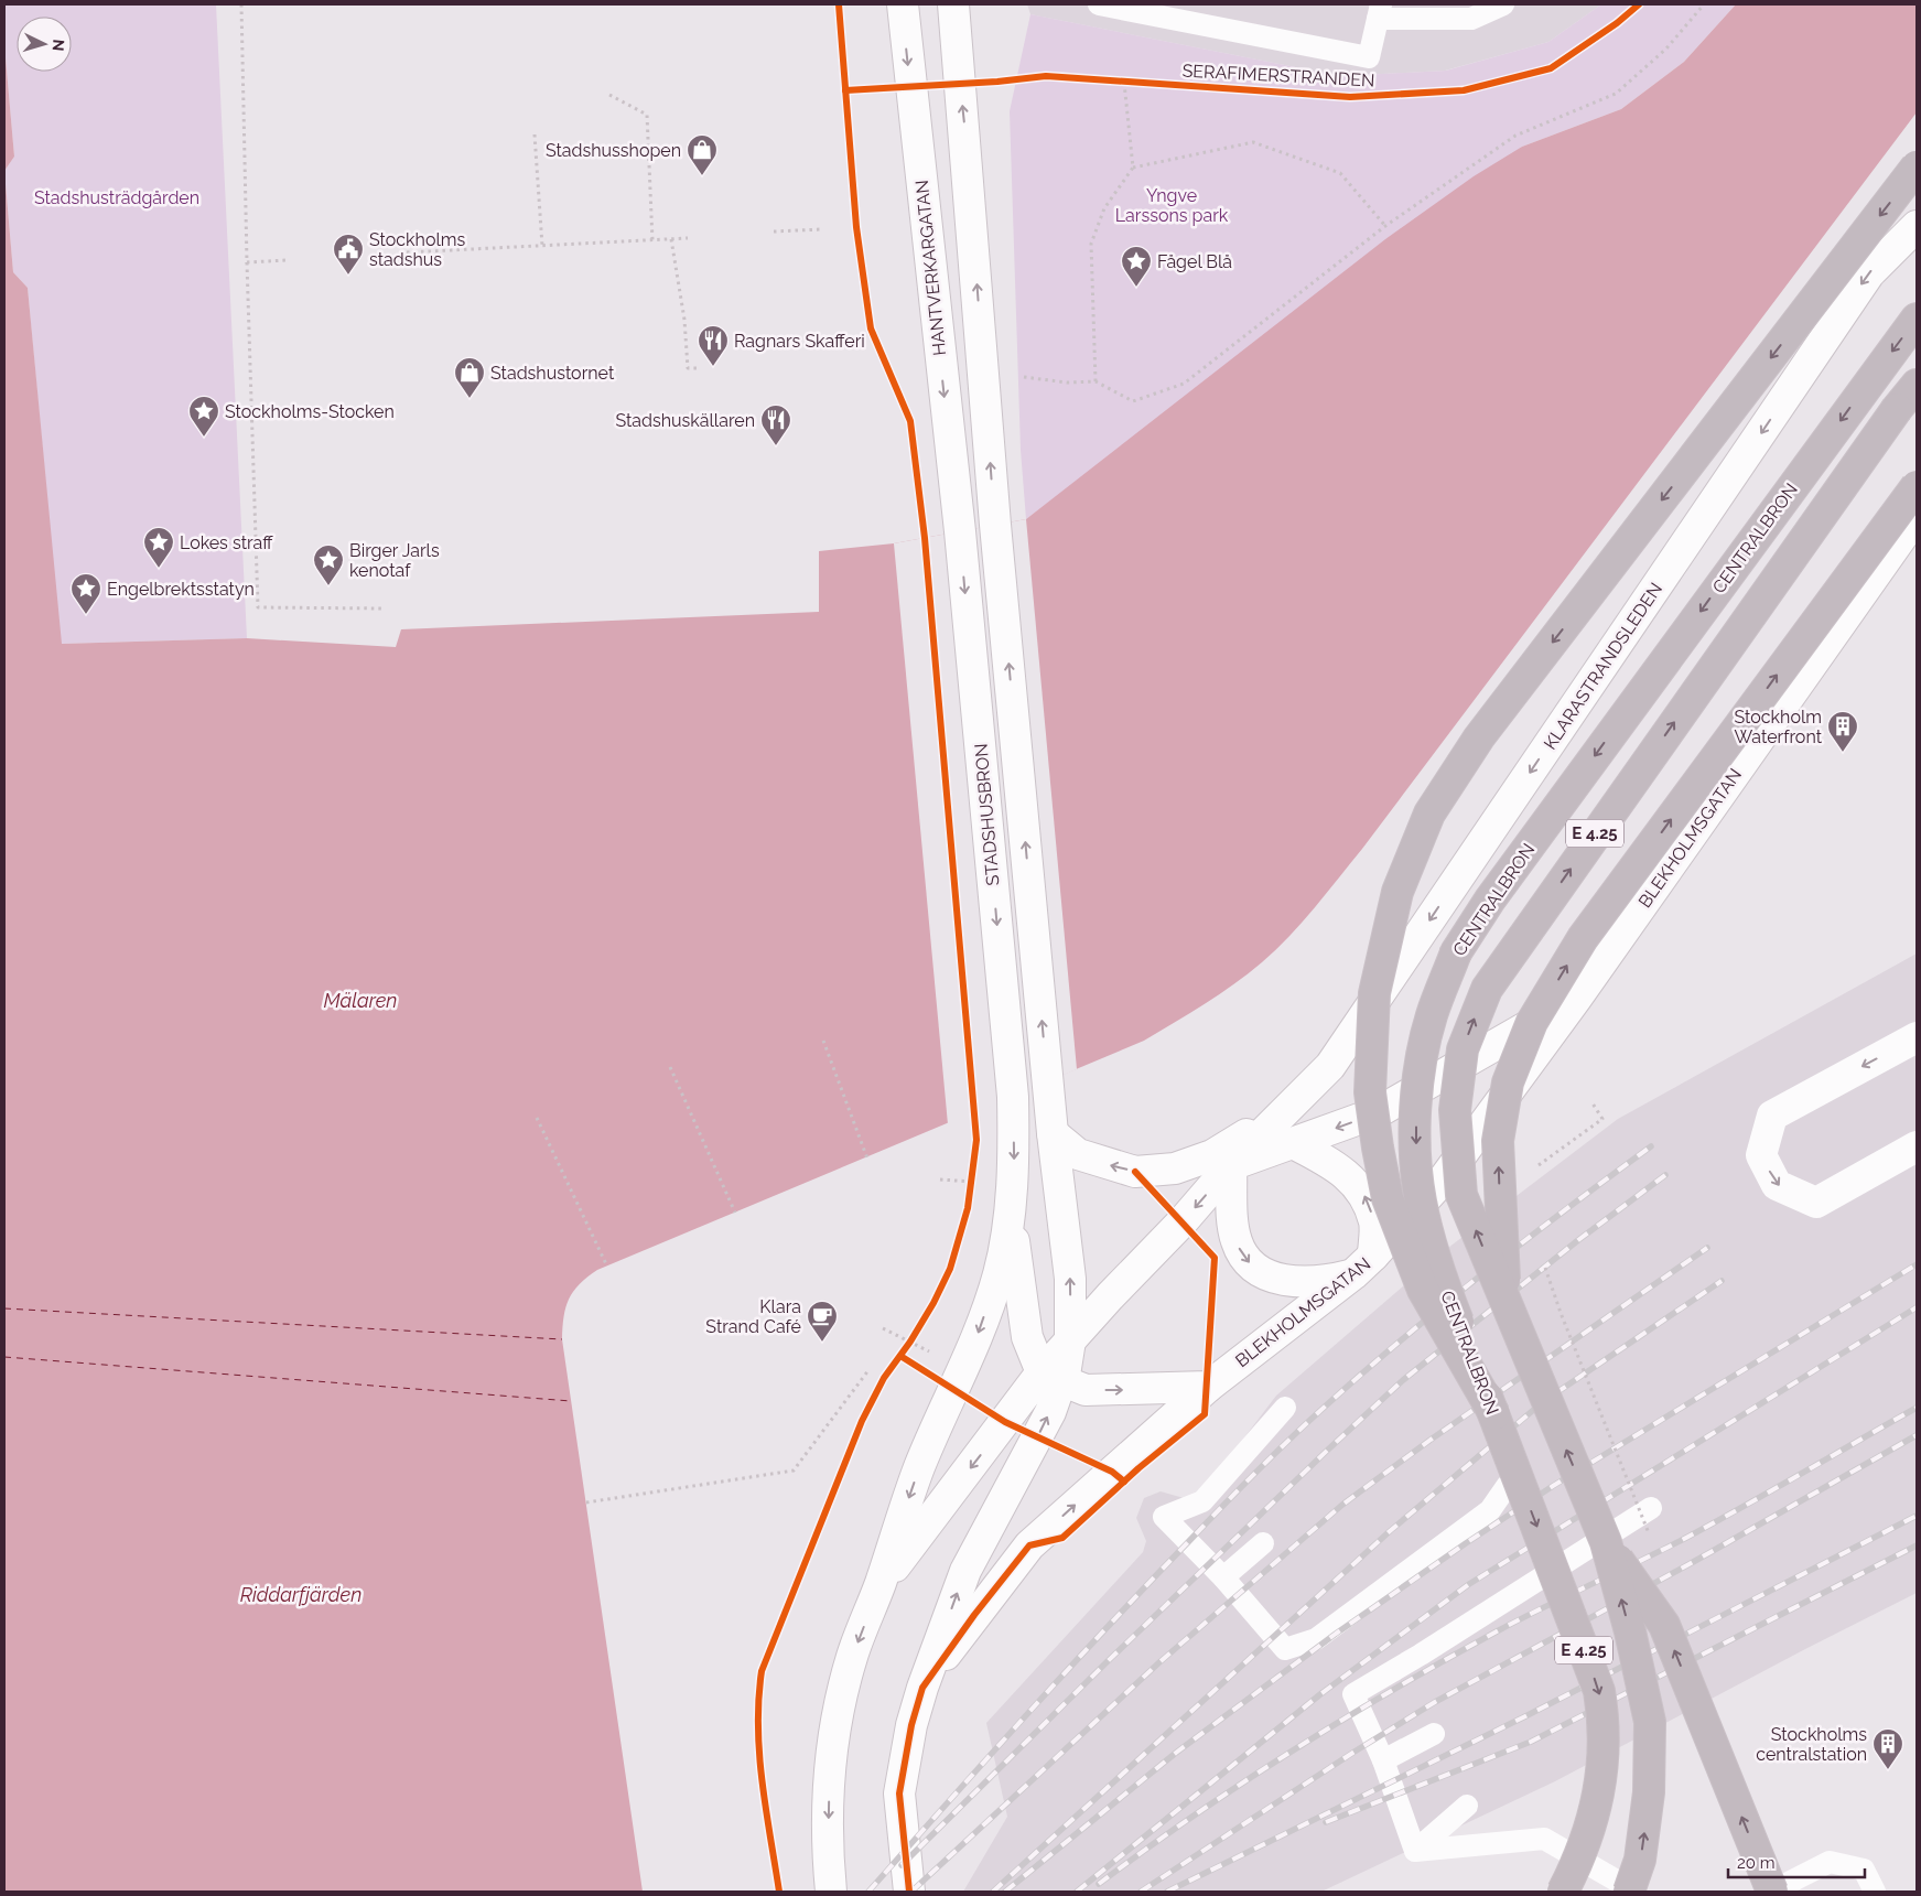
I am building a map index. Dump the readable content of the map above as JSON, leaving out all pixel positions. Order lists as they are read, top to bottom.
{
  "streets": {
    "highway": ["CENTRALBRON", "E 4.25"],
    "street": [
      "HANTVERKARGATAN",
      "KLARASTRANDSLEDEN",
      "STADSHUSBRON",
      "BLEKHOLMSGATAN"
    ],
    "cycle path": ["SERAFIMERSTRANDEN"]
  },
  "crossings": [
    ["HANTVERKARGATAN", "STADSHUSBRON"],
    ["KLARASTRANDSLEDEN", "STADSHUSBRON"],
    ["KLARASTRANDSLEDEN", "BLEKHOLMSGATAN"]
  ],
  "one_way": ["HANTVERKARGATAN"],
  "water": ["Mälaren", "Riddarfjärden"],
  "parks": ["Yngve Larssons park", "Stadshusträdgården"],
  "places": {
    "shop": ["Stadshusshopen", "Stadshustornet"],
    "public building": ["Stockholms stadshus"],
    "place": [
      "Fågel Blå",
      "Stockholms-Stocken",
      "Lokes straff",
      "Birger Jarls kenotaf",
      "Engelbrektsstatyn"
    ],
    "restaurant": ["Ragnars Skafferi", "Stadshuskällaren"],
    "building": ["Stockholm Waterfront", "Stockholms centralstation"],
    "cafe": ["Klara Strand Café"]
  },
  "scale_bar": "20 m",
  "north": "right"
}
